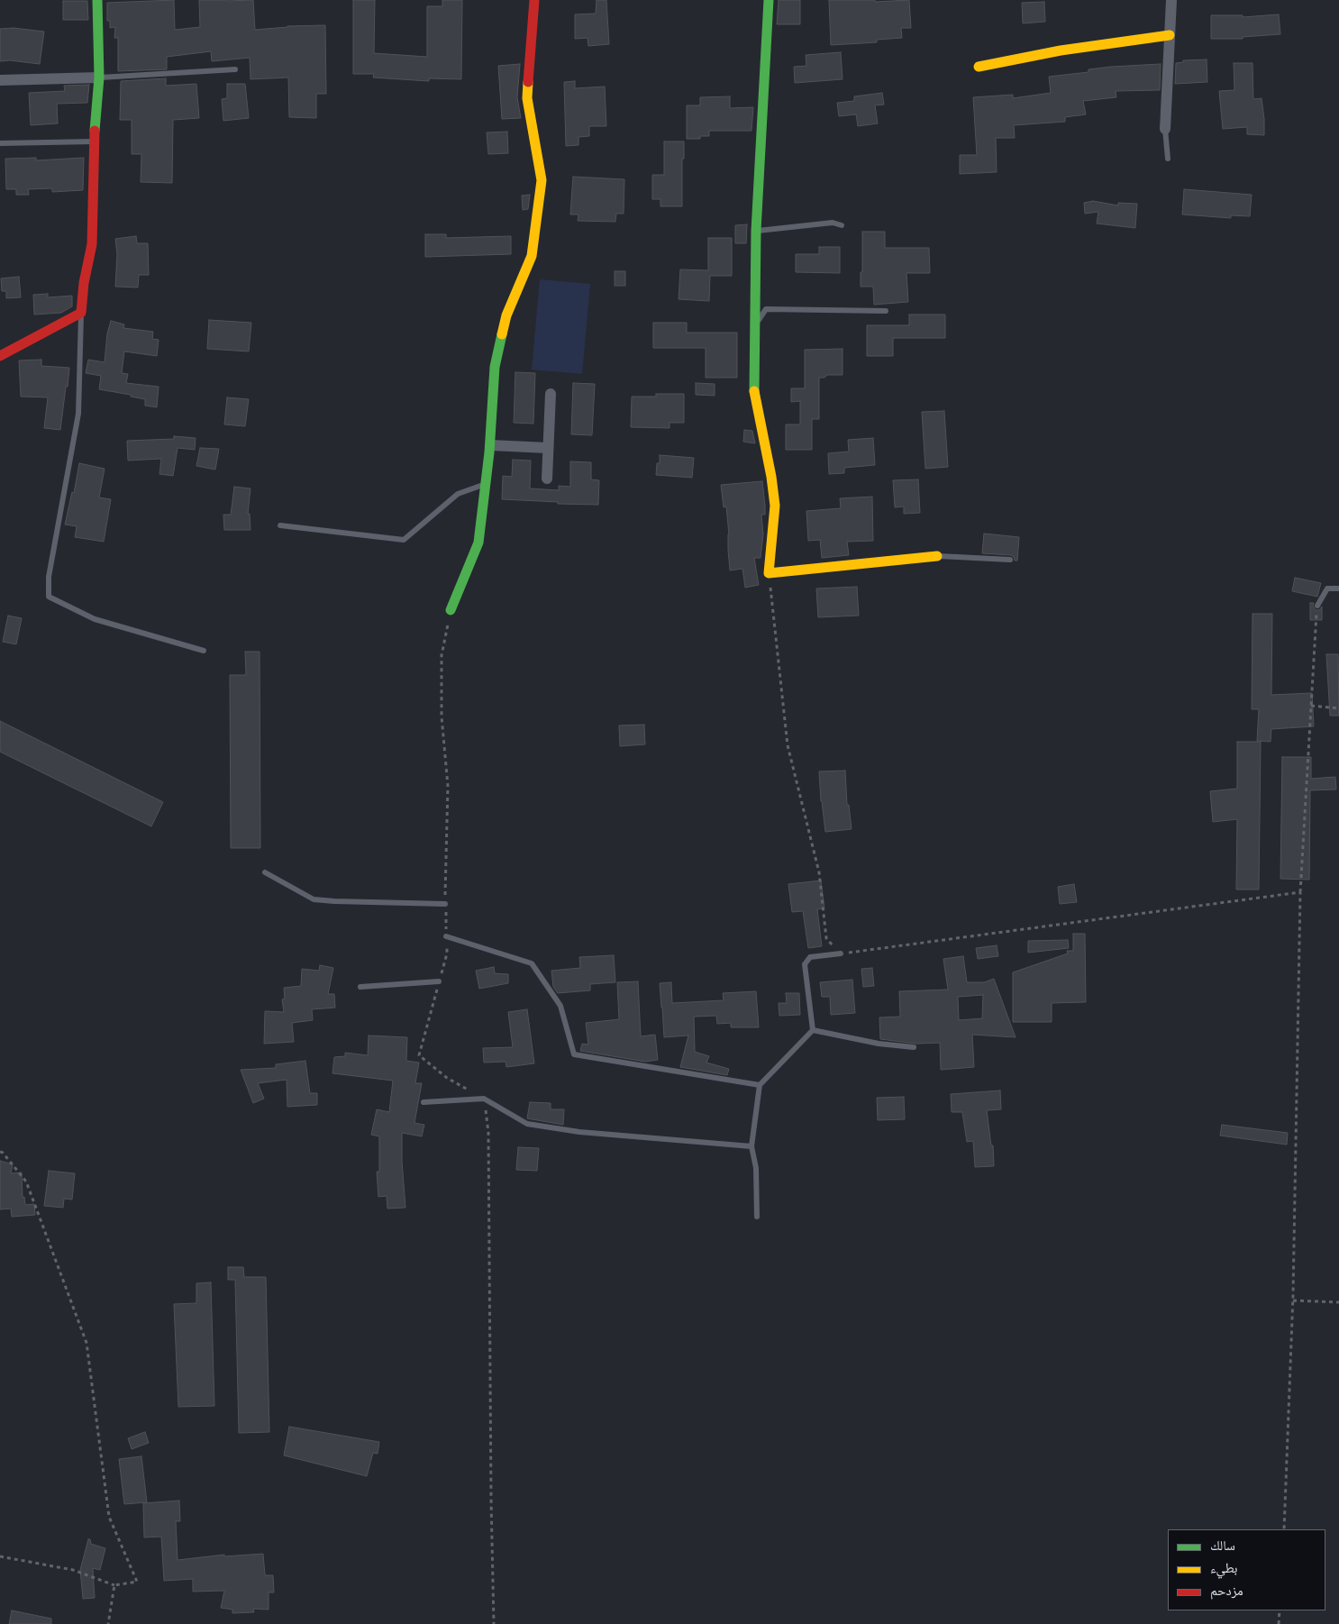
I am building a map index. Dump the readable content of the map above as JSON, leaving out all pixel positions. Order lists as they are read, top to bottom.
{
  "legend": ["سالك", "بطيء", "مزدحم"]
}
